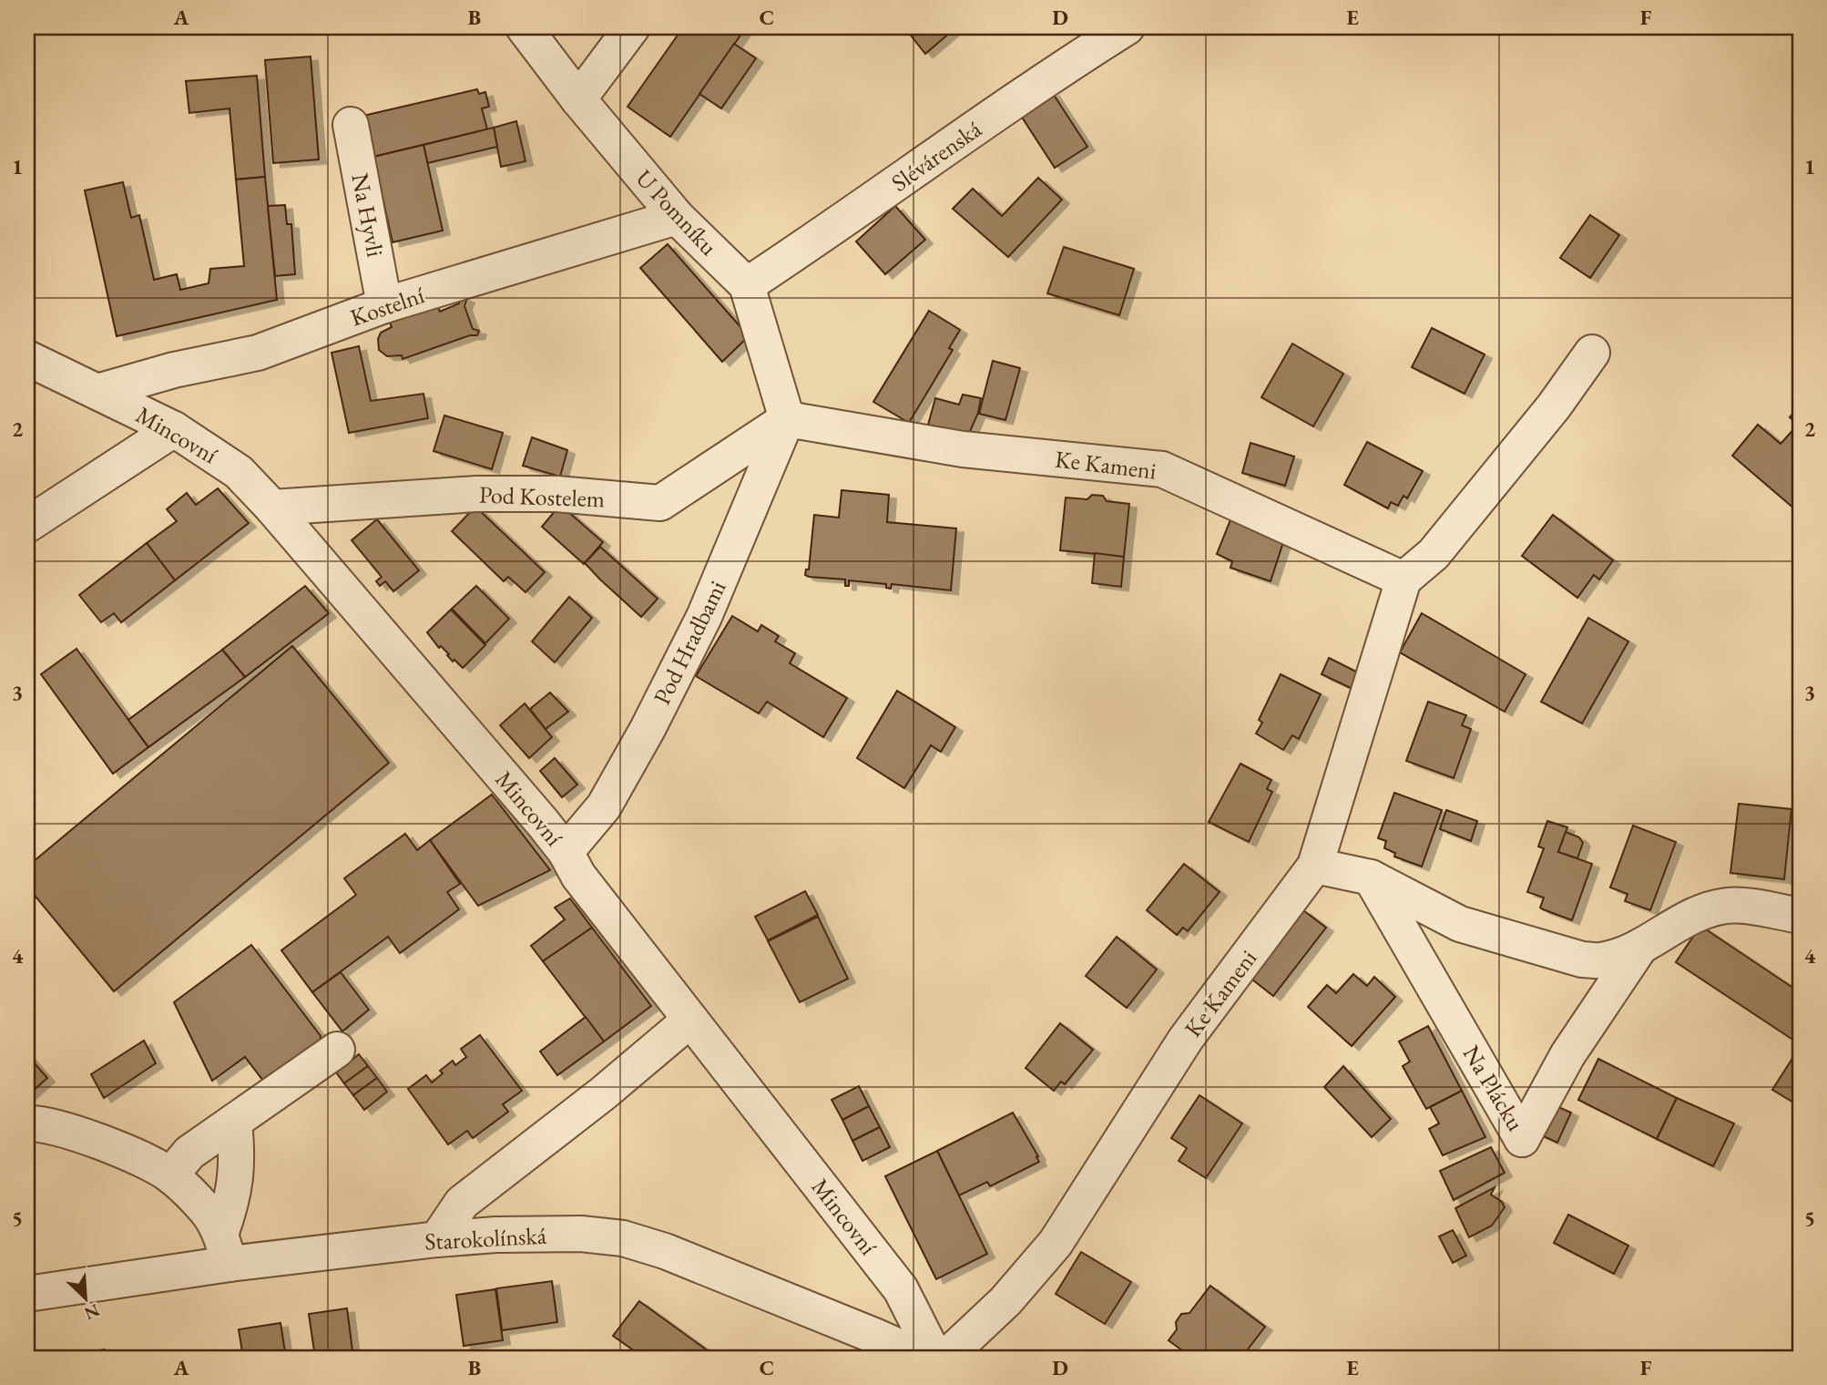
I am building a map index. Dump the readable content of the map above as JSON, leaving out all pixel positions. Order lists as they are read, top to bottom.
{
  "streets": {
    "street": [
      "Slévárenská",
      "U Pomníku",
      "Na Hyvli",
      "Kostelní",
      "Mincovní",
      "Ke Kameni",
      "Pod Kostelem",
      "Pod Hradbami",
      "Na Plácku",
      "Starokolínská"
    ]
  },
  "crossings": [
    ["Slévárenská", "U Pomníku"],
    ["U Pomníku", "Kostelní"],
    ["U Pomníku", "Ke Kameni"],
    ["U Pomníku", "Pod Kostelem"],
    ["U Pomníku", "Pod Hradbami"],
    ["Na Hyvli", "Kostelní"],
    ["Kostelní", "Mincovní"],
    ["Mincovní", "Pod Kostelem"],
    ["Mincovní", "Pod Hradbami"],
    ["Ke Kameni", "Pod Kostelem"],
    ["Ke Kameni", "Pod Hradbami"],
    ["Ke Kameni", "Na Plácku"],
    ["Pod Kostelem", "Pod Hradbami"]
  ],
  "north": "bottom right",
  "grid": {
    "columns": [
      "A",
      "B",
      "C",
      "D",
      "E",
      "F"
    ],
    "rows": [
      "1",
      "2",
      "3",
      "4",
      "5"
    ]
  }
}
